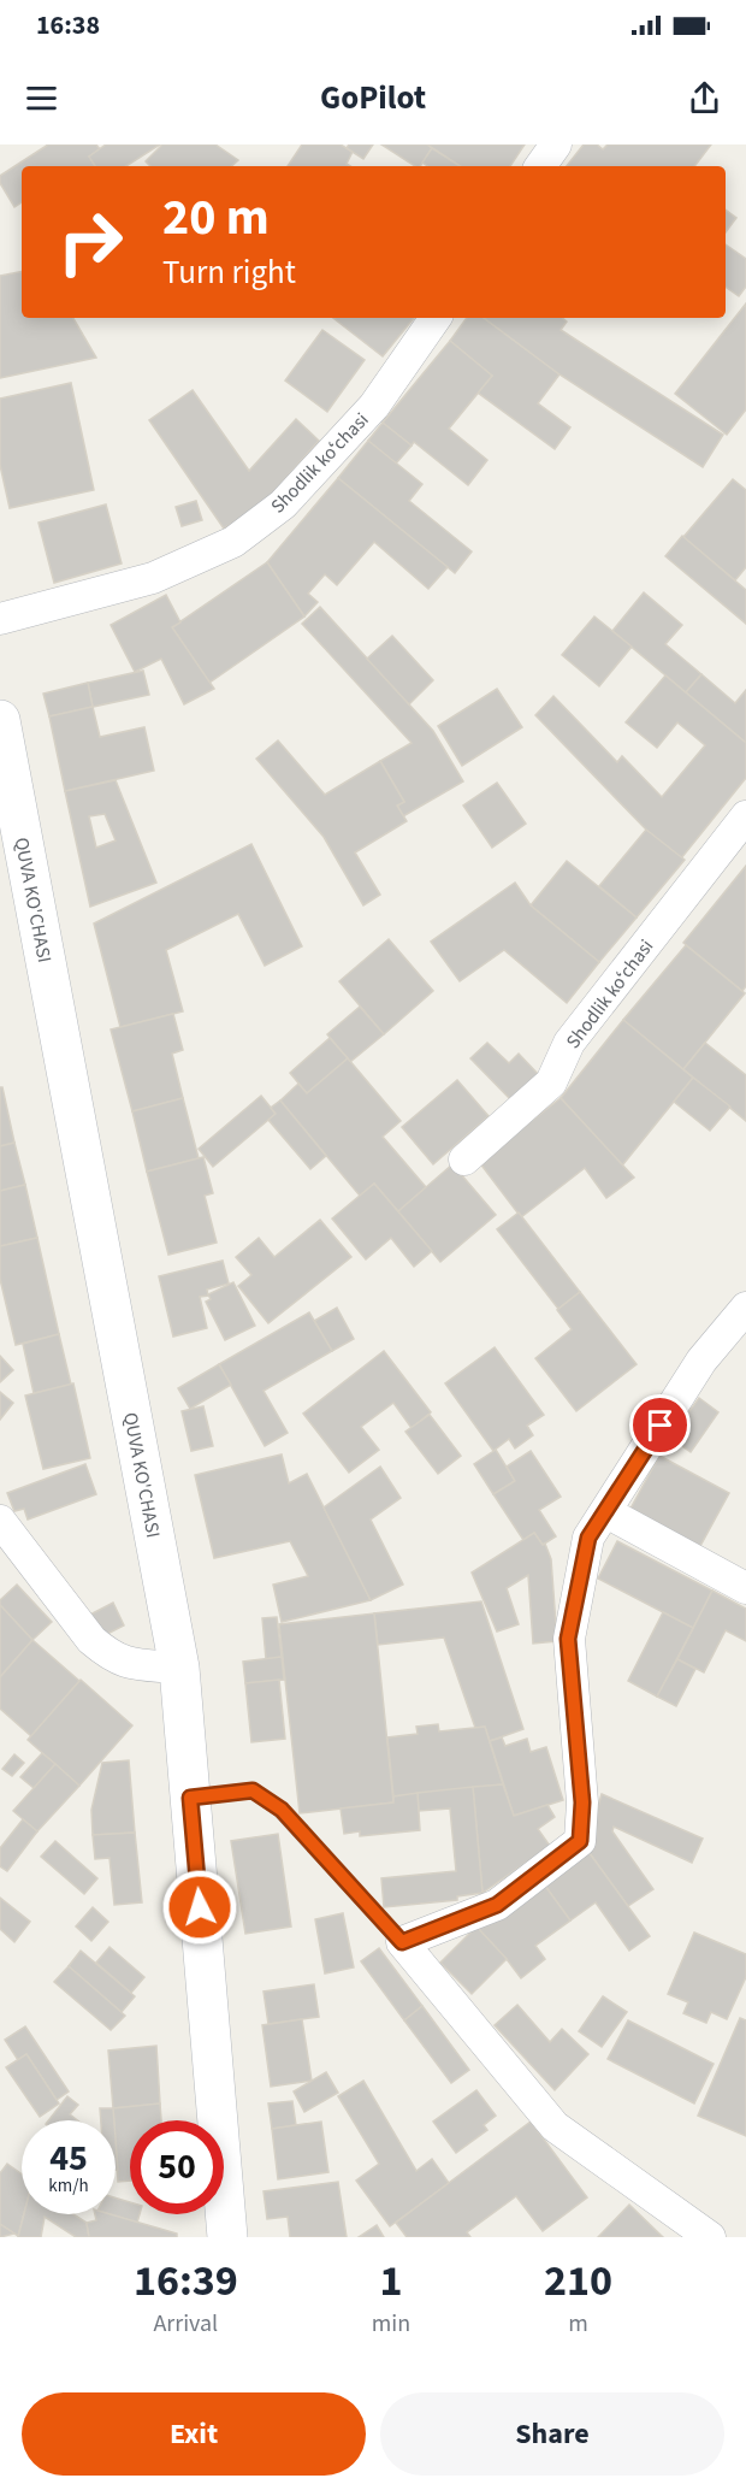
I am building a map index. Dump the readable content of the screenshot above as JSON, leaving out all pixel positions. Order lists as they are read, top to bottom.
{
  "streets": {
    "main road": ["QUVA KO'CHASI"],
    "street": ["Shodlik koʻchasi"]
  },
  "page": {
    "status": "16:38",
    "header": "GoPilot",
    "turn": ["20 m", "Turn right"],
    "speed": "45 km/h",
    "limit": "50",
    "eta": [
      "16:39",
      "Arrival",
      "1",
      "min",
      "210",
      "m"
    ],
    "buttons": ["Exit", "Share"]
  }
}
